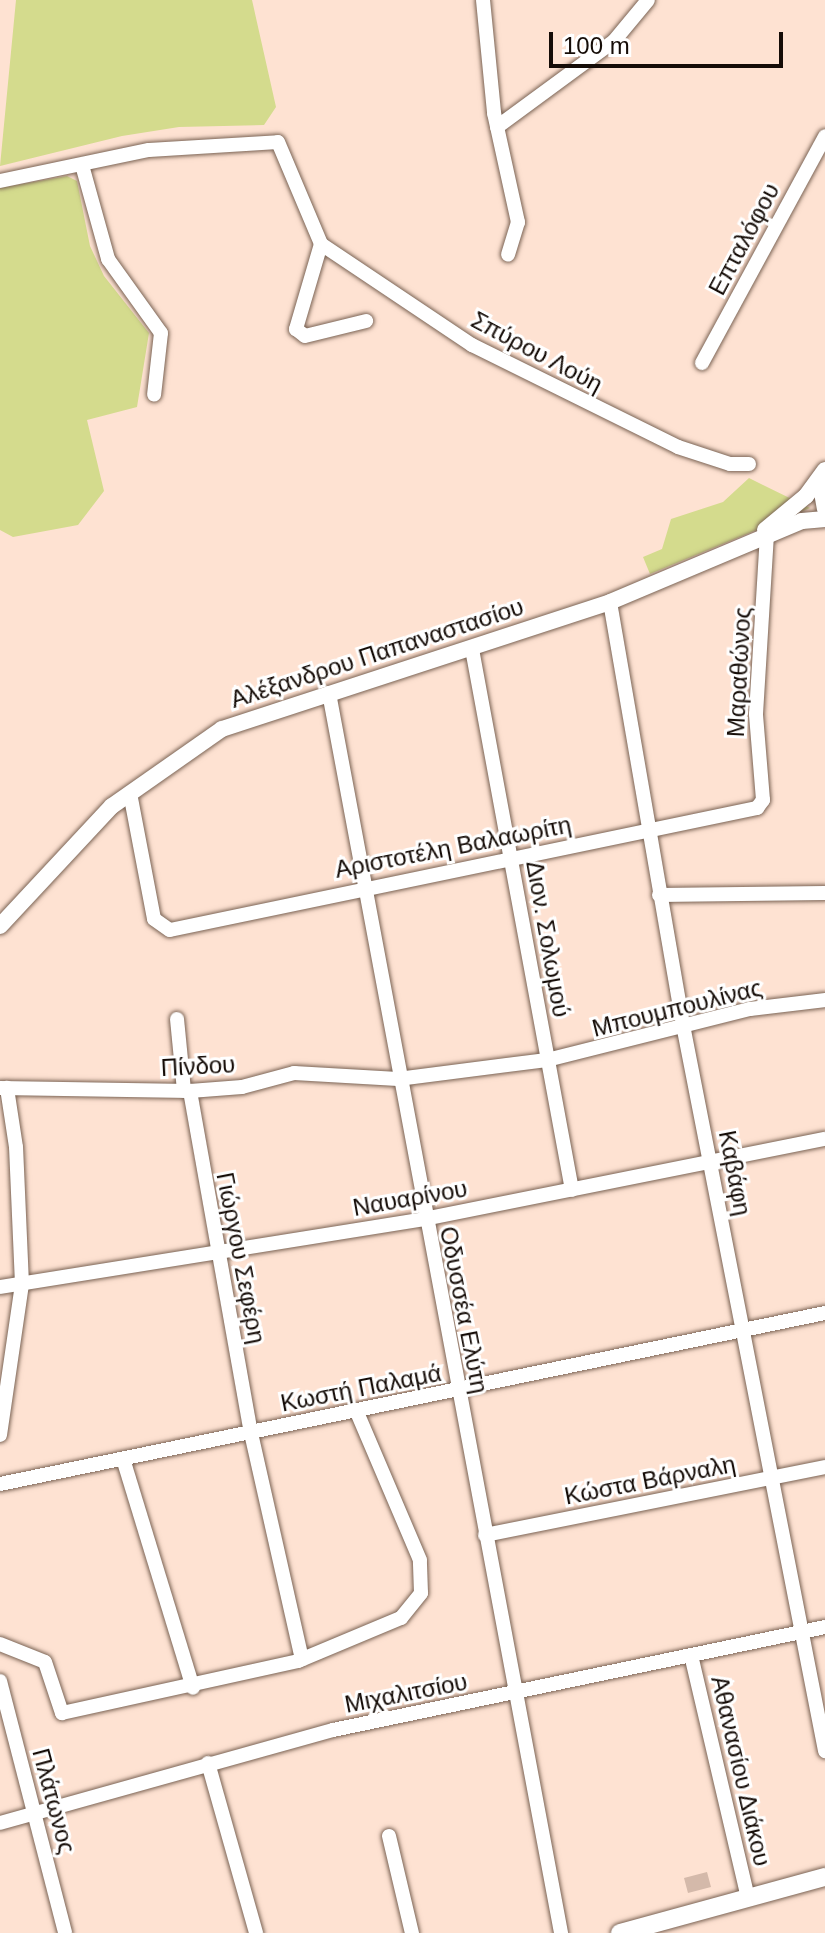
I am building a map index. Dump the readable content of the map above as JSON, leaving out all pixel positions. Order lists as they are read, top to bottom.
{
  "streets": {
    "street": [
      "Επταλόφου",
      "Σπύρου Λούη",
      "Αλέξανδρου Παπαναστασίου",
      "Μαραθώνος",
      "Αριστοτέλη Βαλαωρίτη",
      "Διον. Σολωμού",
      "Μπουμπουλίνας",
      "Πίνδου",
      "Καβάφη",
      "Ναυαρίνου",
      "Γιώργου Σεφέρη",
      "Οδυσσέα Ελύτη",
      "Κωστή Παλαμά",
      "Κώστα Βάρναλη",
      "Μιχαλιτσίου",
      "Αθανασίου Διάκου",
      "Πλάτωνος"
    ]
  },
  "crossings": [
    ["Αλέξανδρου Παπαναστασίου", "Μαραθώνος"],
    ["Αλέξανδρου Παπαναστασίου", "Αριστοτέλη Βαλαωρίτη"],
    ["Αλέξανδρου Παπαναστασίου", "Διον. Σολωμού"],
    ["Αλέξανδρου Παπαναστασίου", "Καβάφη"],
    ["Αλέξανδρου Παπαναστασίου", "Οδυσσέα Ελύτη"],
    ["Μαραθώνος", "Αριστοτέλη Βαλαωρίτη"],
    ["Αριστοτέλη Βαλαωρίτη", "Διον. Σολωμού"],
    ["Αριστοτέλη Βαλαωρίτη", "Καβάφη"],
    ["Αριστοτέλη Βαλαωρίτη", "Οδυσσέα Ελύτη"],
    ["Διον. Σολωμού", "Μπουμπουλίνας"],
    ["Διον. Σολωμού", "Ναυαρίνου"],
    ["Μπουμπουλίνας", "Πίνδου"],
    ["Μπουμπουλίνας", "Καβάφη"],
    ["Μπουμπουλίνας", "Οδυσσέα Ελύτη"],
    ["Πίνδου", "Γιώργου Σεφέρη"],
    ["Πίνδου", "Οδυσσέα Ελύτη"],
    ["Καβάφη", "Ναυαρίνου"],
    ["Καβάφη", "Κωστή Παλαμά"],
    ["Καβάφη", "Κώστα Βάρναλη"],
    ["Καβάφη", "Μιχαλιτσίου"],
    ["Ναυαρίνου", "Γιώργου Σεφέρη"],
    ["Ναυαρίνου", "Οδυσσέα Ελύτη"],
    ["Γιώργου Σεφέρη", "Κωστή Παλαμά"],
    ["Οδυσσέα Ελύτη", "Κωστή Παλαμά"],
    ["Οδυσσέα Ελύτη", "Κώστα Βάρναλη"],
    ["Οδυσσέα Ελύτη", "Μιχαλιτσίου"],
    ["Μιχαλιτσίου", "Αθανασίου Διάκου"],
    ["Μιχαλιτσίου", "Πλάτωνος"]
  ],
  "scale_bar": "100 m"
}
